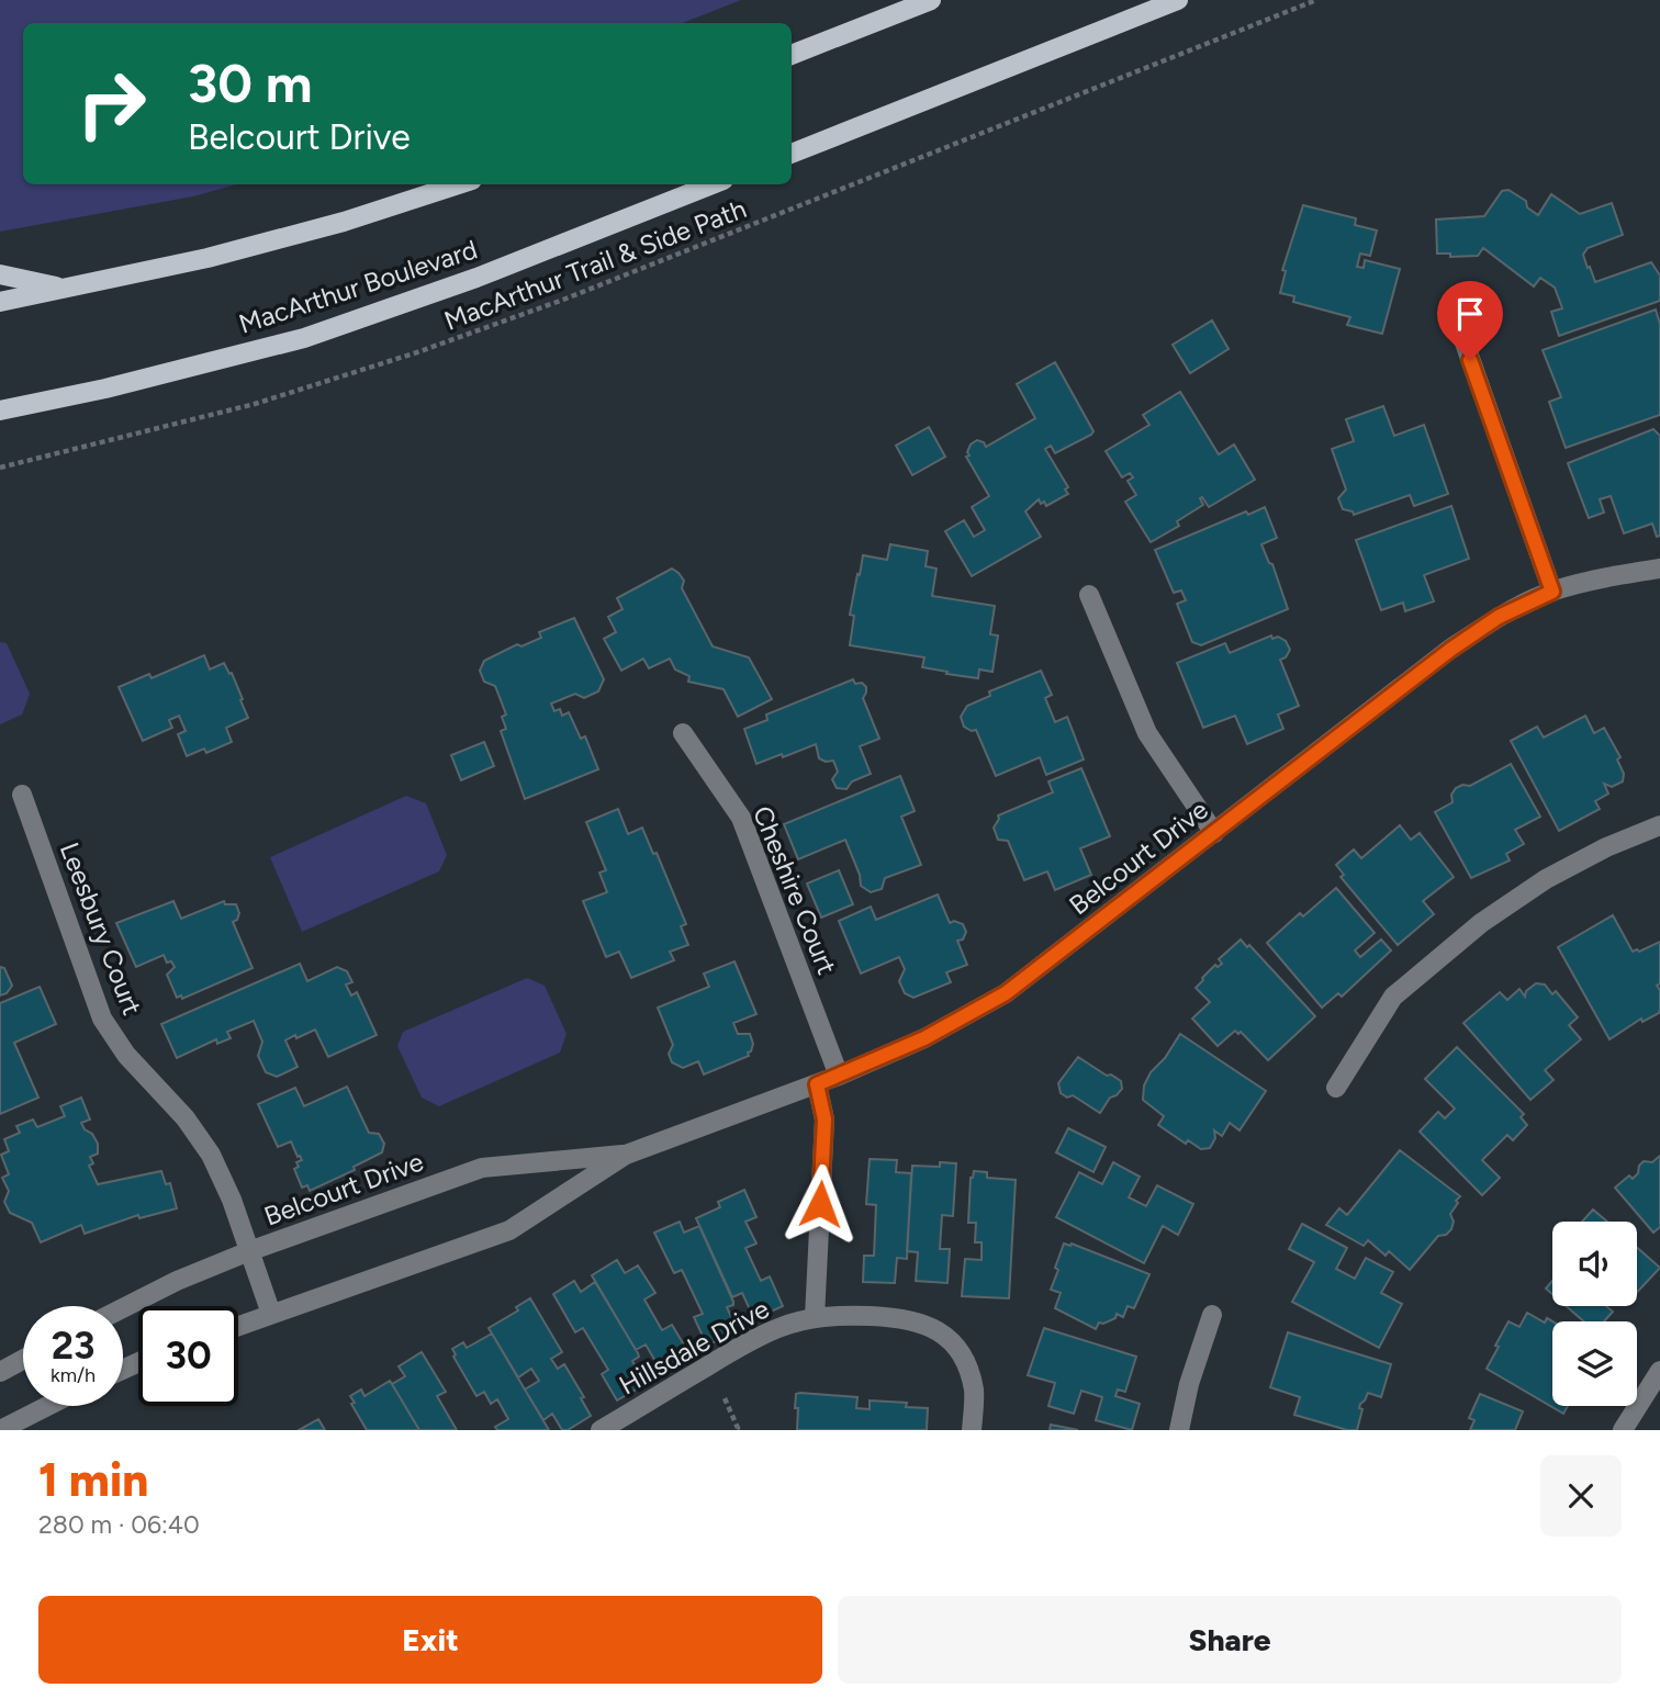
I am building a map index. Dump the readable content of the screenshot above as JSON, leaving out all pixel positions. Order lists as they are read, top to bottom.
{
  "streets": {
    "main road": ["MacArthur Boulevard"],
    "street": [
      "Belcourt Drive",
      "Cheshire Court",
      "Leesbury Court",
      "Hillsdale Drive"
    ],
    "path": ["MacArthur Trail & Side Path"]
  },
  "crossings": [
    ["Belcourt Drive", "Cheshire Court"],
    ["Belcourt Drive", "Leesbury Court"]
  ],
  "page": {
    "turn": ["30 m", "Belcourt Drive"],
    "speed": "23 km/h",
    "limit": "30",
    "heading": ["1 min", "280 m · 06:40"],
    "buttons": ["Exit", "Share"]
  }
}
